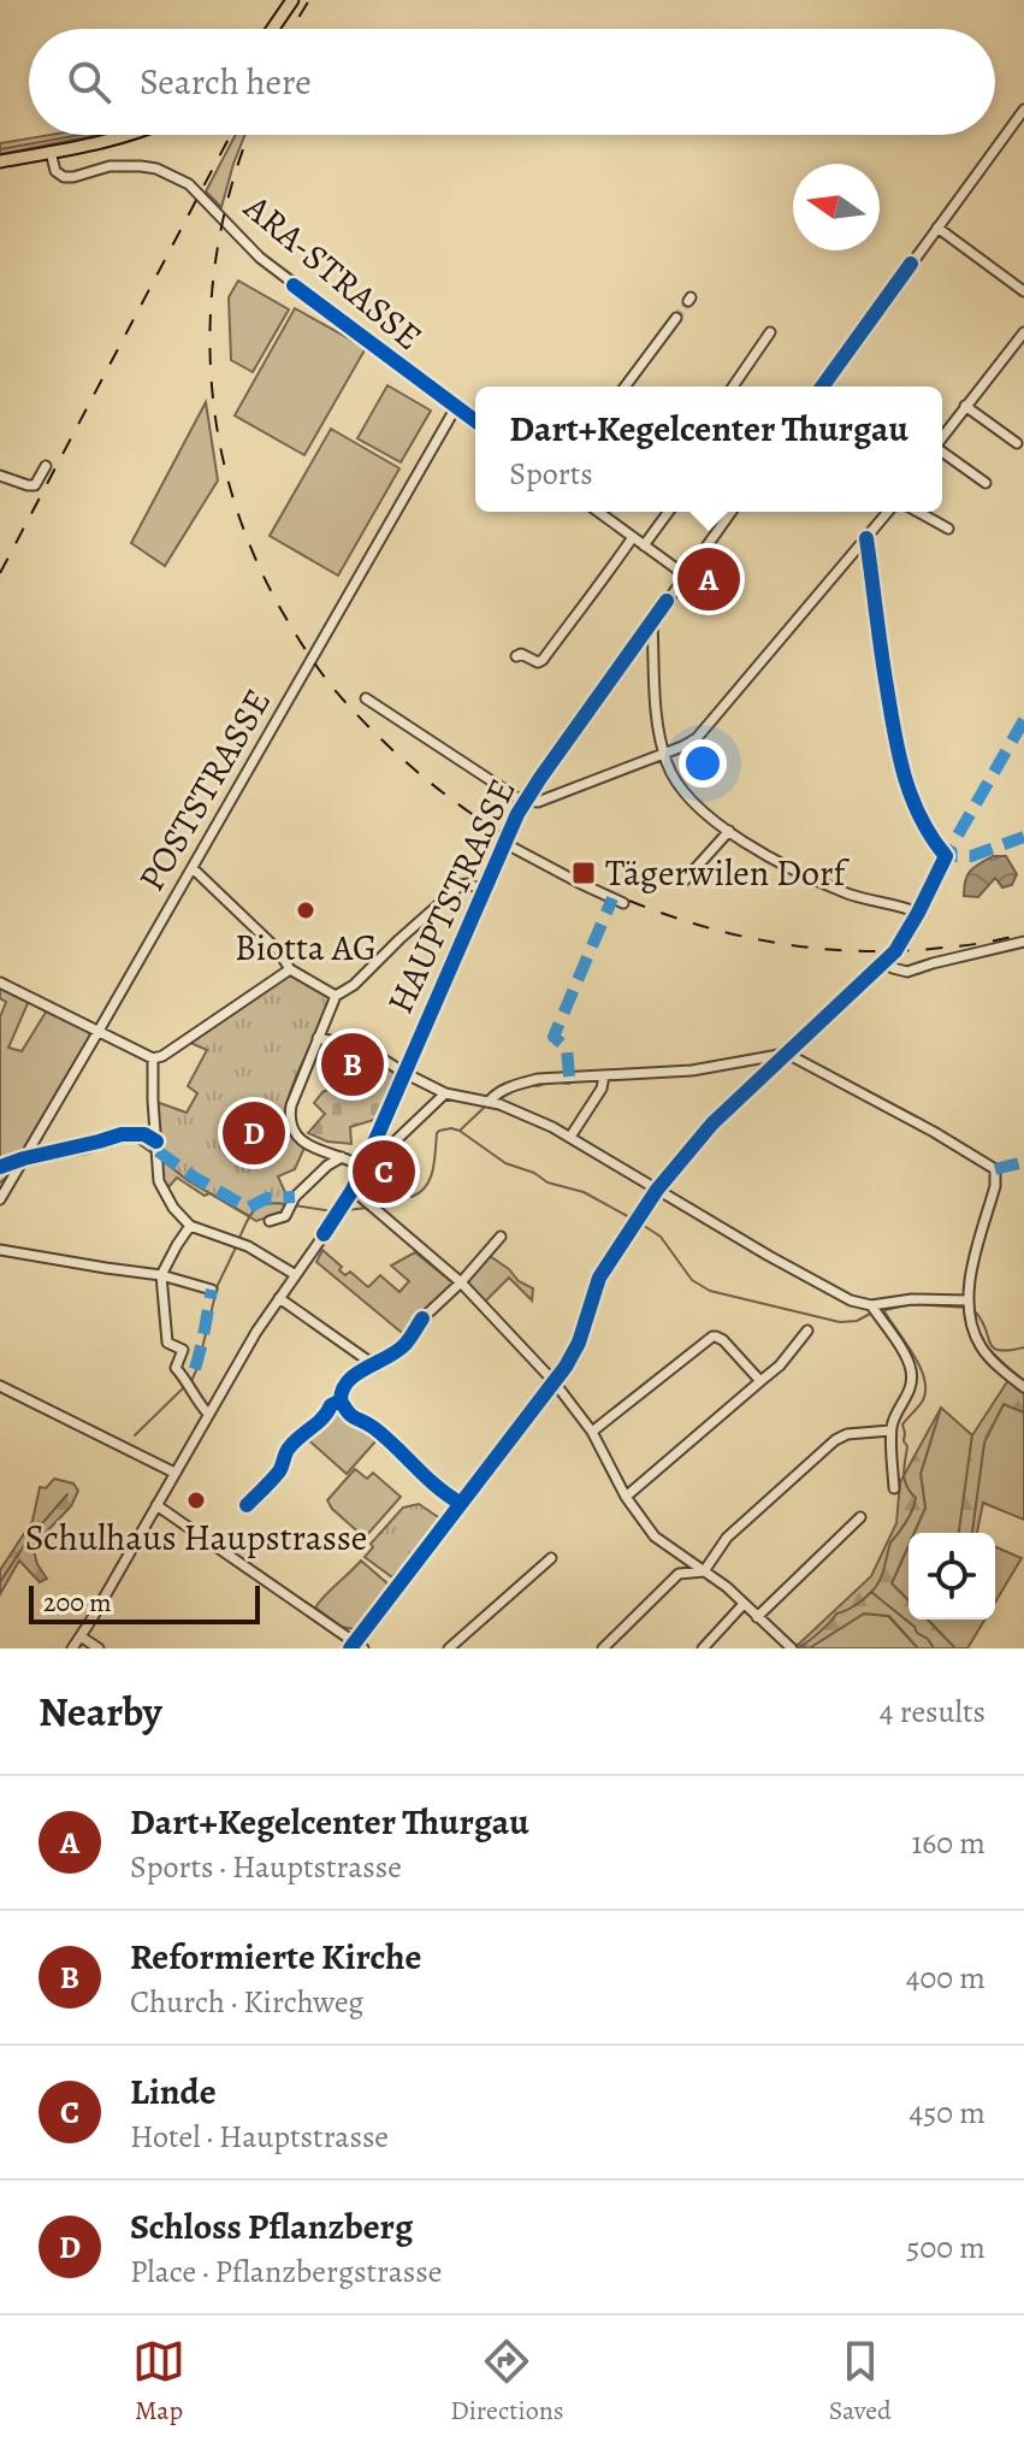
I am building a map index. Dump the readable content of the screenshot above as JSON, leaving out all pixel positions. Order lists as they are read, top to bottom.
{
  "streets": {
    "street": ["ARA-STRASSE", "POSTSTRASSE", "HAUPTSTRASSE"]
  },
  "crossings": [
    ["ARA-STRASSE", "POSTSTRASSE"]
  ],
  "places": {
    "transit": ["Tägerwilen Dorf"],
    "other": ["Biotta AG", "Schulhaus Haupstrasse"]
  },
  "scale_bar": "200 m",
  "north": "left",
  "page": {
    "search": "Search here",
    "popup": ["Dart+Kegelcenter Thurgau", "Sports"],
    "pins": [
      "A",
      "B",
      "D",
      "C"
    ],
    "scale": "200 m",
    "heading": ["Nearby", "4 results"],
    "list": [
      {
        "mark": "A",
        "name": "Dart+Kegelcenter Thurgau",
        "note": "Sports · Hauptstrasse",
        "value": "160 m"
      },
      {
        "mark": "B",
        "name": "Reformierte Kirche",
        "note": "Church · Kirchweg",
        "value": "400 m"
      },
      {
        "mark": "C",
        "name": "Linde",
        "note": "Hotel · Hauptstrasse",
        "value": "450 m"
      },
      {
        "mark": "D",
        "name": "Schloss Pflanzberg",
        "note": "Place · Pflanzbergstrasse",
        "value": "500 m"
      }
    ],
    "nav": ["Map", "Directions", "Saved"]
  }
}
